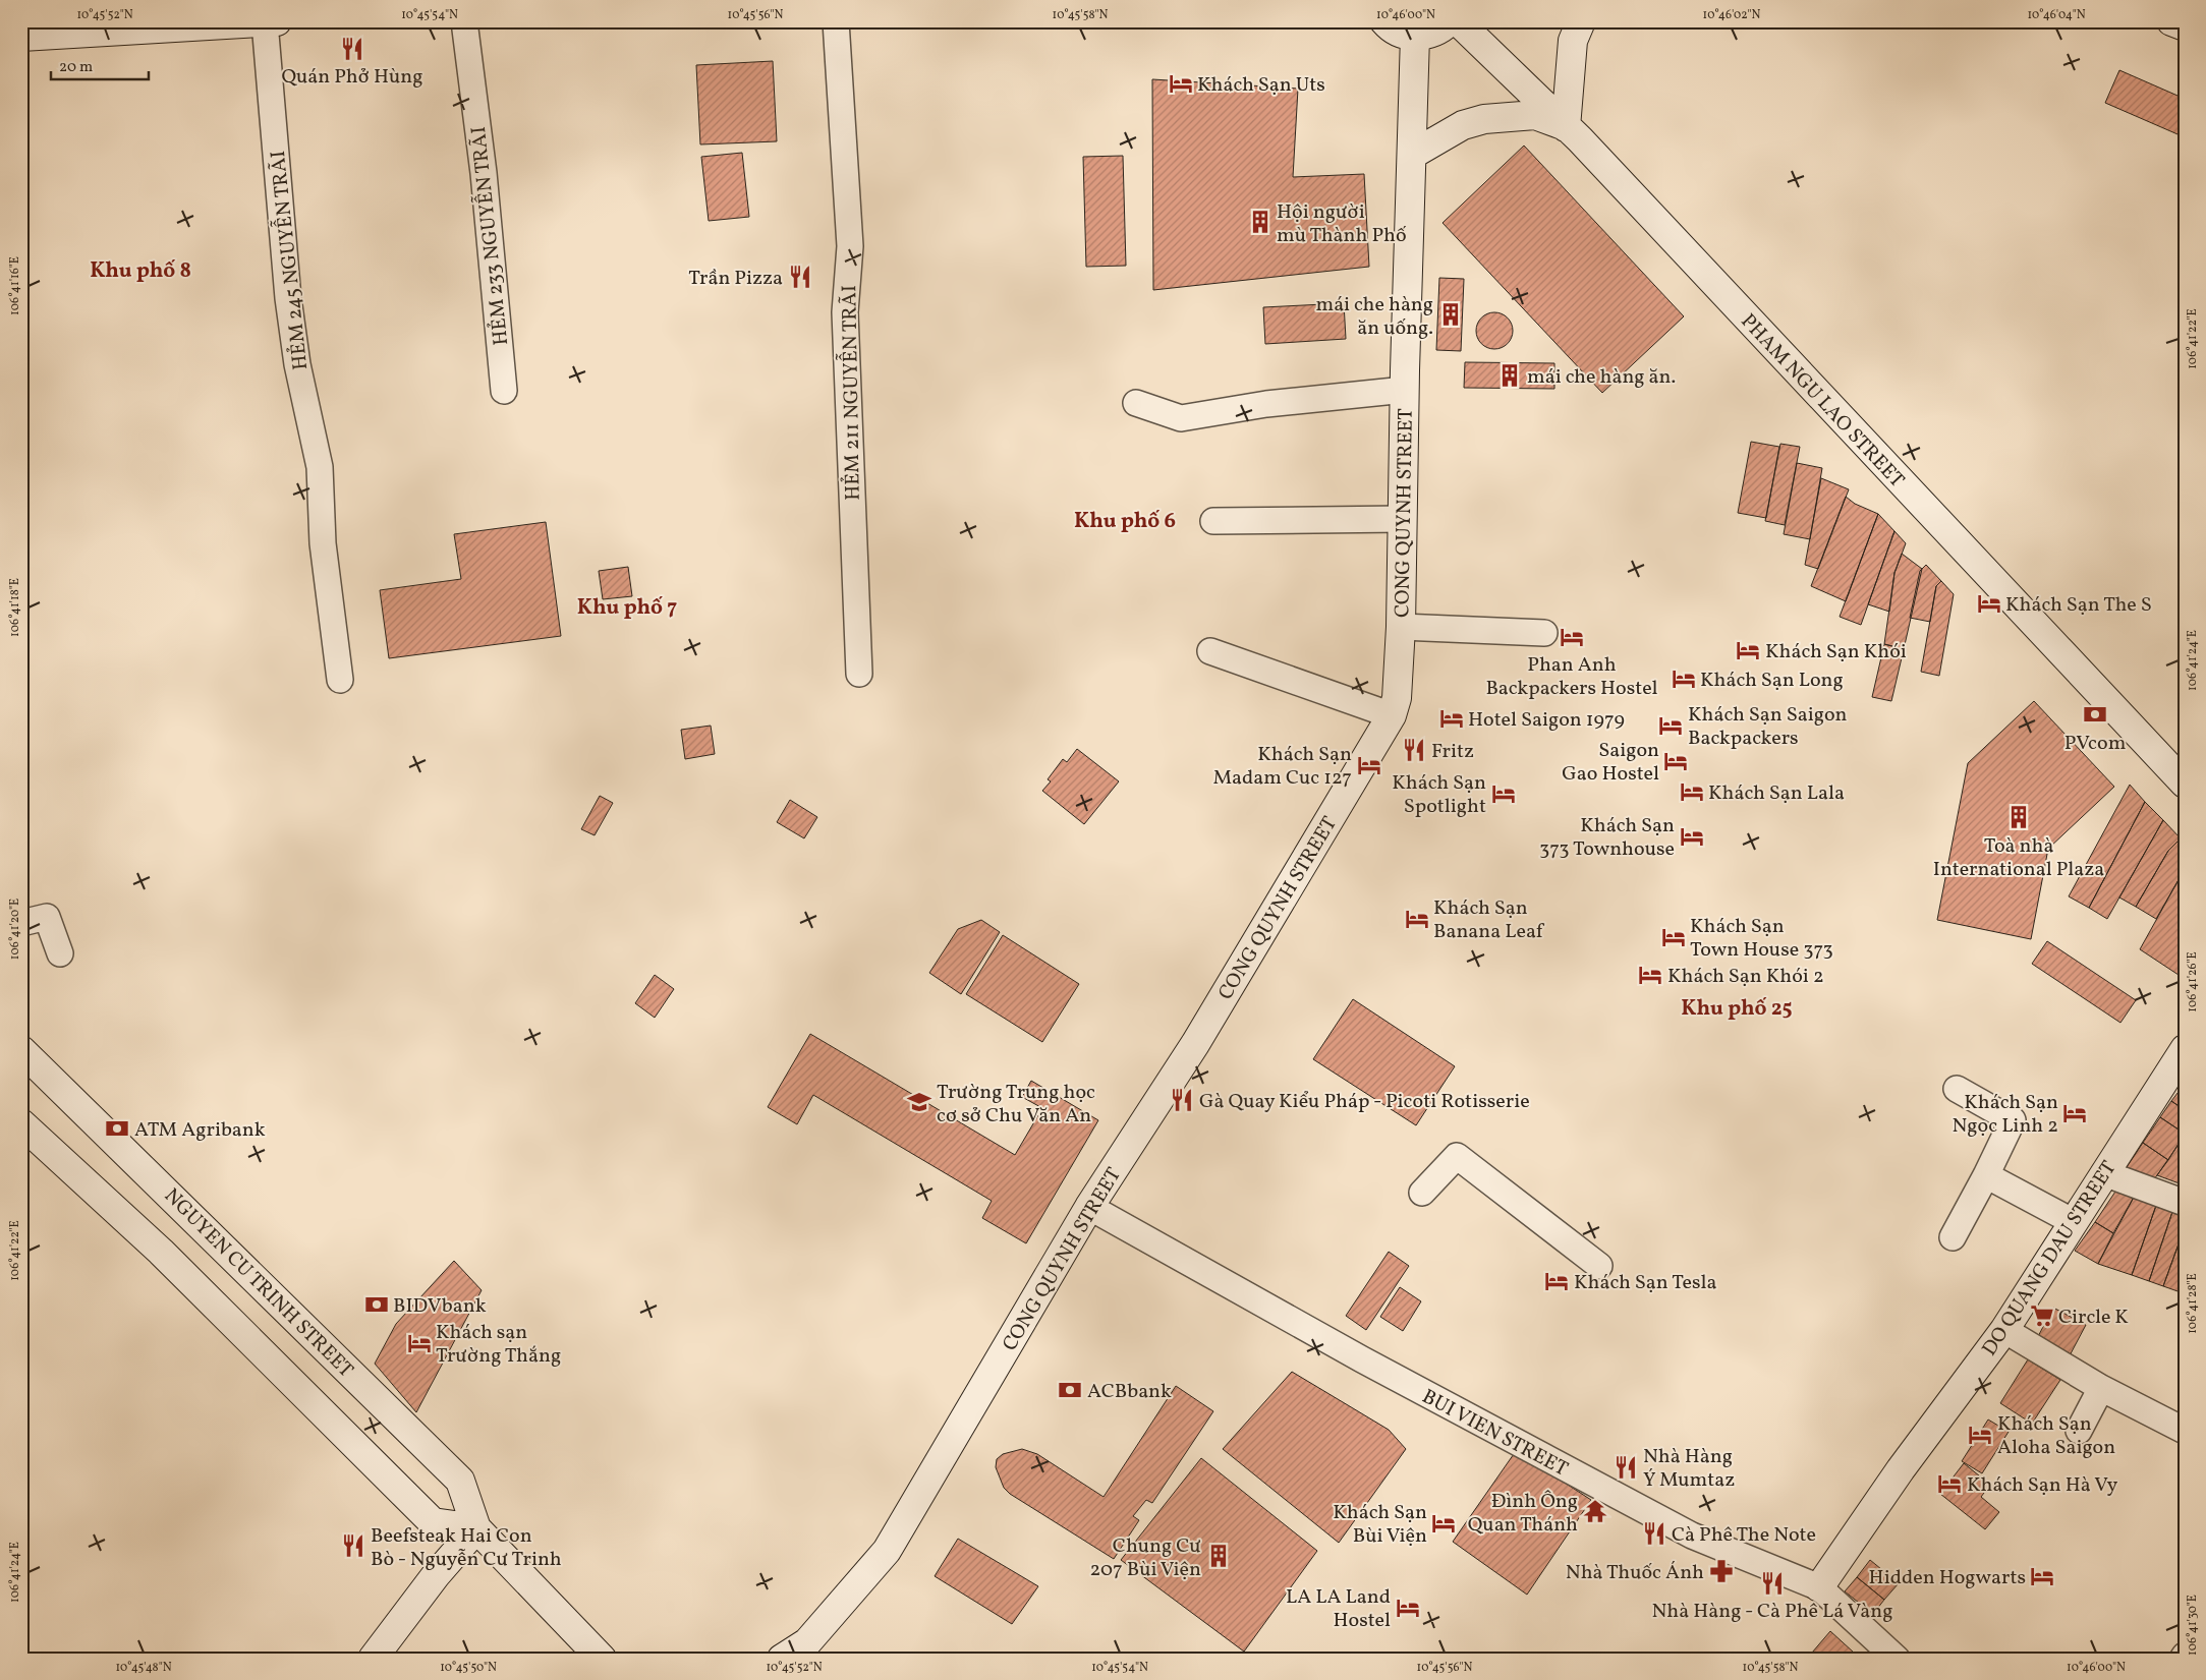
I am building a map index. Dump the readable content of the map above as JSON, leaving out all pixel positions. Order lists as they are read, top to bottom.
{
  "streets": {
    "street": [
      "HẺM 233 NGUYỄN TRÃI",
      "HẺM 245 NGUYỄN TRÃI",
      "HẺM 211 NGUYỄN TRÃI",
      "PHAM NGU LAO STREET",
      "CONG QUYNH STREET",
      "DO QUANG DAU STREET",
      "NGUYEN CU TRINH STREET",
      "BUI VIEN STREET"
    ]
  },
  "crossings": [
    ["CONG QUYNH STREET", "BUI VIEN STREET"],
    ["DO QUANG DAU STREET", "BUI VIEN STREET"]
  ],
  "districts": [
    "Khu phố 8",
    "Khu phố 6",
    "Khu phố 7",
    "Khu phố 25"
  ],
  "places": {
    "restaurant": [
      "Quán Phở Hùng",
      "Trần Pizza",
      "Fritz",
      "Gà Quay Kiểu Pháp - Picoti Rotisserie",
      "Nhà Hàng Ý Mumtaz",
      "Cà Phê The Note",
      "Beefsteak Hai Con Bò - Nguyễn Cư Trinh",
      "Nhà Hàng - Cà Phê Lá Vàng"
    ],
    "hotel": [
      "Khách Sạn Uts",
      "Khách Sạn The S",
      "Phan Anh Backpackers Hostel",
      "Khách Sạn Khói",
      "Khách Sạn Long",
      "Hotel Saigon 1979",
      "Khách Sạn Saigon Backpackers",
      "Saigon Gao Hostel",
      "Khách Sạn Madam Cuc 127",
      "Khách Sạn Lala",
      "Khách Sạn Spotlight",
      "Khách Sạn 373 Townhouse",
      "Khách Sạn Banana Leaf",
      "Khách Sạn Town House 373",
      "Khách Sạn Khói 2",
      "Khách Sạn Ngọc Linh 2",
      "Khách Sạn Tesla",
      "Khách sạn Trường Thắng",
      "Khách Sạn Aloha Saigon",
      "Khách Sạn Hà Vy",
      "Khách Sạn Bùi Viện",
      "Hidden Hogwarts",
      "LA LA Land Hostel"
    ],
    "building": [
      "Hội người mù Thành Phố",
      "mái che hàng ăn uống.",
      "mái che hàng ăn.",
      "Toà nhà International Plaza",
      "Chung Cư 207 Bùi Viện"
    ],
    "bank": [
      "PVcom",
      "ATM Agribank",
      "BIDVbank",
      "ACBbank"
    ],
    "school or university": ["Trường Trung học cơ sở Chu Văn An"],
    "supermarket": ["Circle K"],
    "temple": ["Đình Ông Quan Thánh"],
    "pharmacy": ["Nhà Thuốc Ánh"]
  },
  "scale_bar": "20 m",
  "coordinates": [
    "10°45'52\"N",
    "10°45'54\"N",
    "10°45'56\"N",
    "10°45'58\"N",
    "10°46'00\"N",
    "10°46'02\"N",
    "10°46'04\"N",
    "106°41'16\"E",
    "106°41'22\"E",
    "106°41'18\"E",
    "106°41'24\"E",
    "106°41'20\"E",
    "106°41'26\"E",
    "106°41'28\"E",
    "106°41'30\"E",
    "10°45'48\"N",
    "10°45'50\"N"
  ]
}
